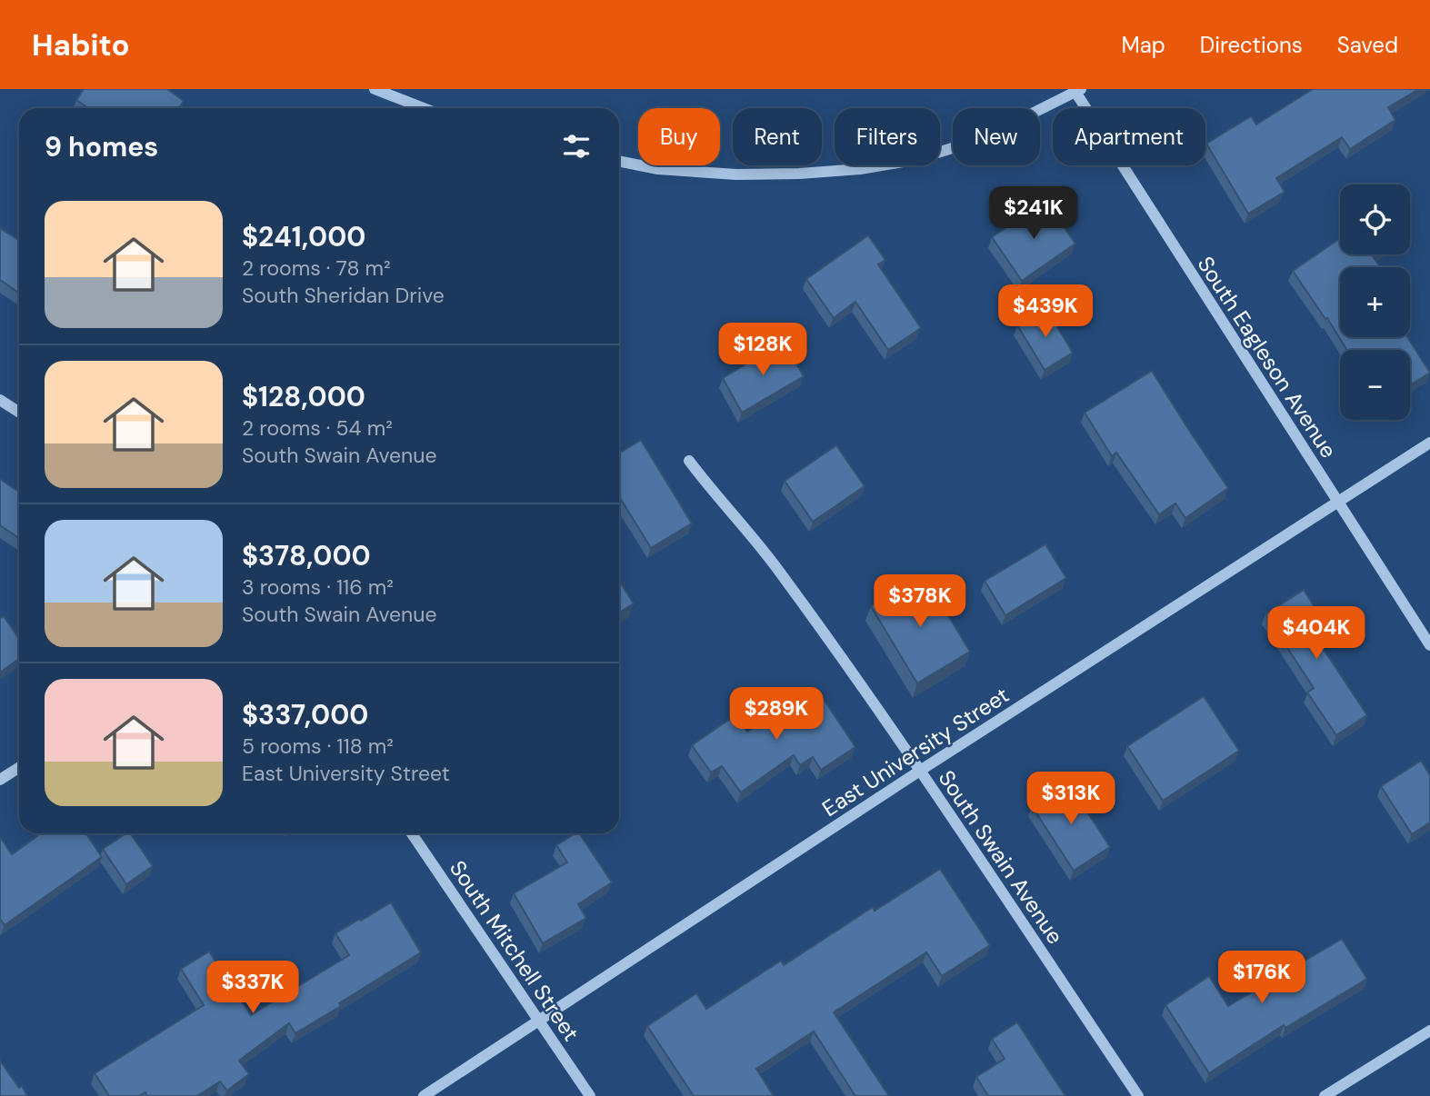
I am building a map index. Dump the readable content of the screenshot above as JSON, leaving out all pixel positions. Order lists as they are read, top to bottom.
{
  "streets": {
    "street": [
      "South Eagleson Avenue",
      "East University Street",
      "South Swain Avenue",
      "South Mitchell Street"
    ]
  },
  "crossings": [
    ["South Eagleson Avenue", "East University Street"],
    ["East University Street", "South Swain Avenue"],
    ["East University Street", "South Mitchell Street"]
  ],
  "page": {
    "header": "Habito",
    "nav": ["Map", "Directions", "Saved"],
    "chip": [
      "Buy",
      "Rent",
      "Filters",
      "New",
      "Apartment"
    ],
    "heading": "9 homes",
    "map_buttons": ["+", "−"],
    "list": [
      {
        "name": "$241,000",
        "note": "2 rooms · 78 m² · South Sheridan Drive"
      },
      {
        "name": "$128,000",
        "note": "2 rooms · 54 m² · South Swain Avenue"
      },
      {
        "name": "$378,000",
        "note": "3 rooms · 116 m² · South Swain Avenue"
      },
      {
        "name": "$337,000",
        "note": "5 rooms · 118 m² · East University Street"
      }
    ],
    "price": [
      "$241K",
      "$439K",
      "$128K",
      "$378K",
      "$404K",
      "$289K",
      "$313K",
      "$176K",
      "$337K"
    ]
  }
}
